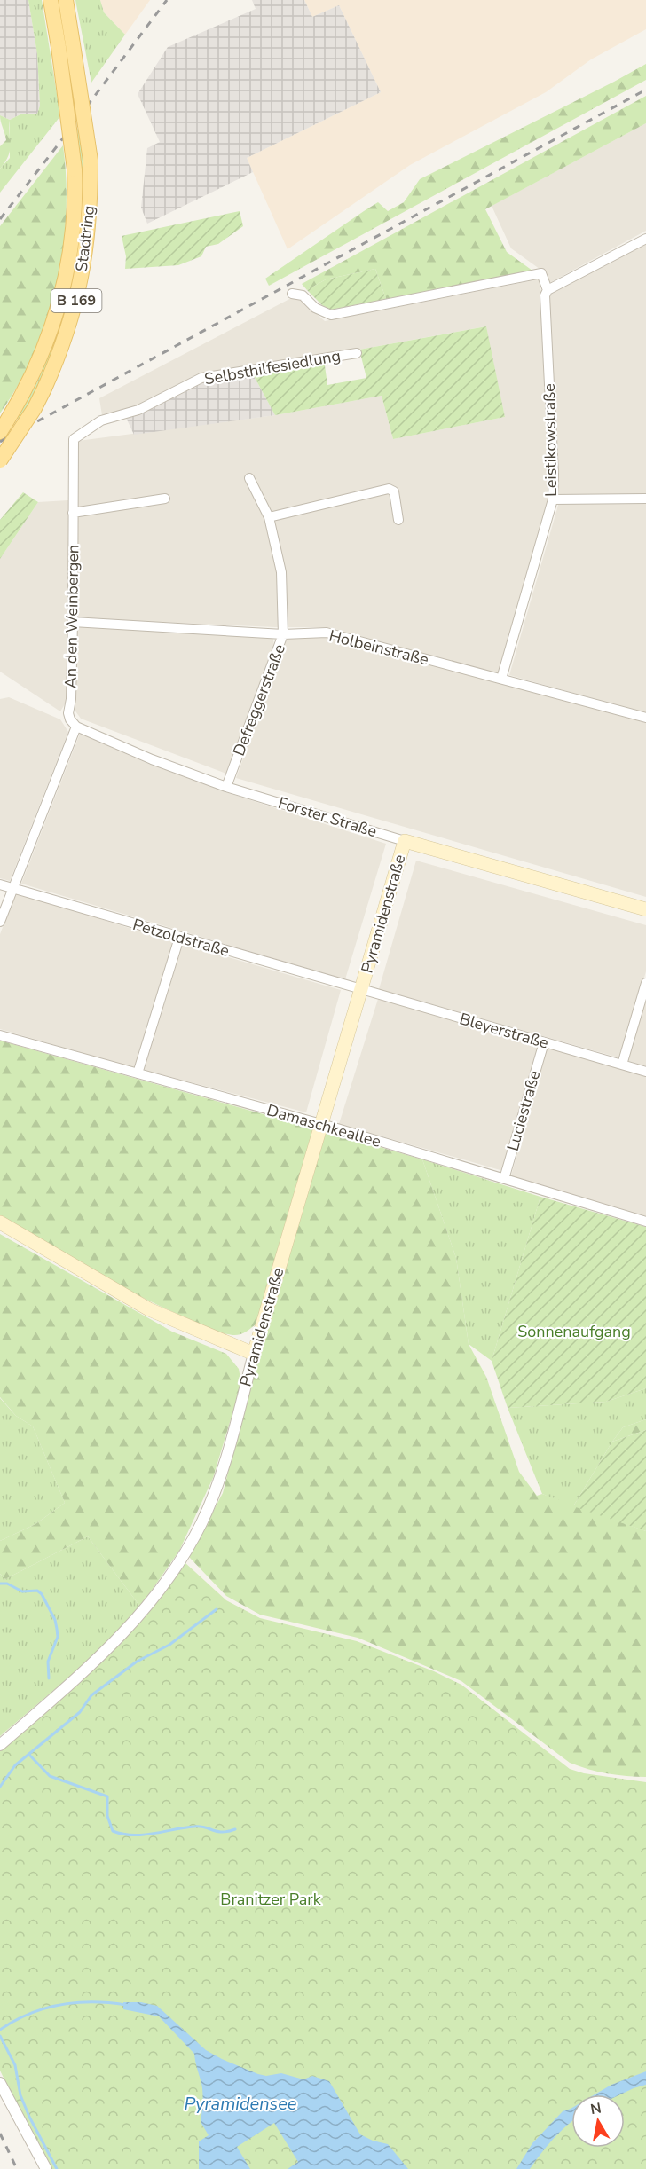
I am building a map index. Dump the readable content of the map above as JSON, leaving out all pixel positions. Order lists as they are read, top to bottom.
{
  "streets": {
    "main road": [
      "Stadtring",
      "B 169",
      "Forster Straße",
      "Pyramidenstraße"
    ],
    "street": [
      "Selbsthilfesiedlung",
      "Leistikowstraße",
      "An den Weinbergen",
      "Holbeinstraße",
      "Defreggerstraße",
      "Petzoldstraße",
      "Bleyerstraße",
      "Luciestraße",
      "Damaschkeallee"
    ]
  },
  "crossings": [
    ["Selbsthilfesiedlung", "An den Weinbergen"],
    ["Leistikowstraße", "Holbeinstraße"],
    ["An den Weinbergen", "Holbeinstraße"],
    ["An den Weinbergen", "Forster Straße"],
    ["An den Weinbergen", "Petzoldstraße"],
    ["Holbeinstraße", "Defreggerstraße"],
    ["Defreggerstraße", "Forster Straße"],
    ["Forster Straße", "Pyramidenstraße"],
    ["Pyramidenstraße", "Petzoldstraße"],
    ["Pyramidenstraße", "Bleyerstraße"],
    ["Pyramidenstraße", "Damaschkeallee"],
    ["Petzoldstraße", "Bleyerstraße"],
    ["Bleyerstraße", "Luciestraße"],
    ["Luciestraße", "Damaschkeallee"]
  ],
  "water": ["Pyramidensee"],
  "parks": ["Sonnenaufgang", "Branitzer Park"],
  "north": "top"
}
